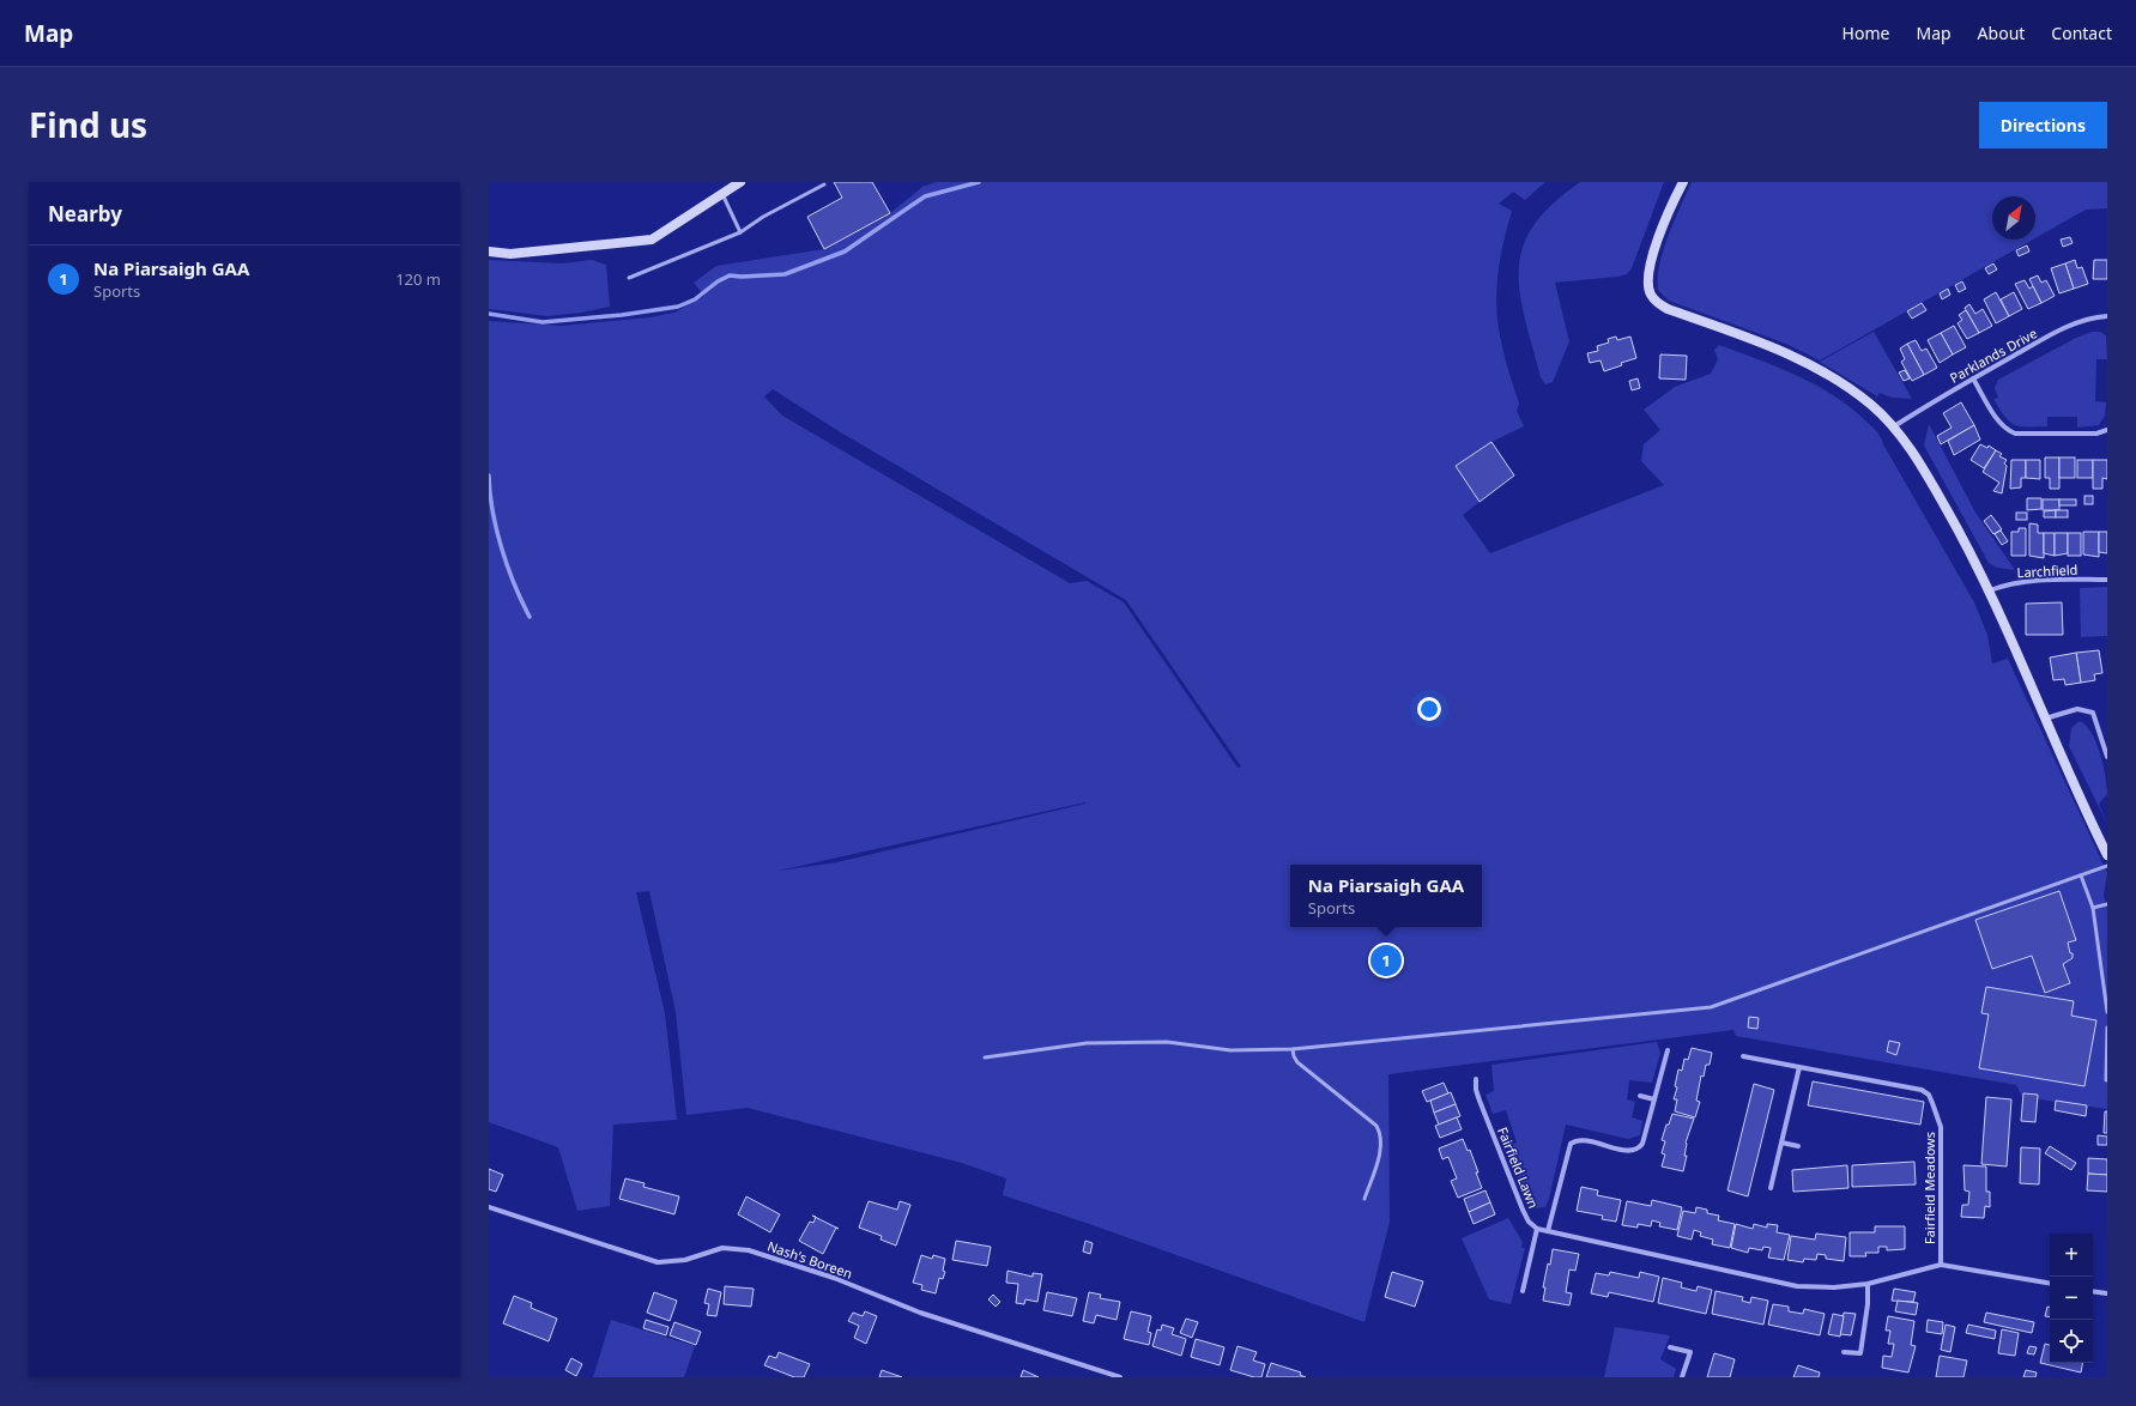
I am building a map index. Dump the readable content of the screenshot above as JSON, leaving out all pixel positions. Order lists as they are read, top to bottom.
{
  "streets": {
    "street": [
      "Parklands Drive",
      "Larchfield",
      "Fairfield Lawn",
      "Fairfield Meadows",
      "Nash's Boreen"
    ]
  },
  "north": "top right",
  "page": {
    "header": "Map",
    "nav": [
      "Home",
      "Map",
      "About",
      "Contact"
    ],
    "title": "Find us",
    "buttons": "Directions",
    "heading": "Nearby",
    "list": [
      {
        "mark": "1",
        "name": "Na Piarsaigh GAA",
        "note": "Sports",
        "value": "120 m"
      }
    ],
    "popup": ["Na Piarsaigh GAA", "Sports"],
    "pins": "1",
    "map_buttons": ["+", "−"]
  }
}
